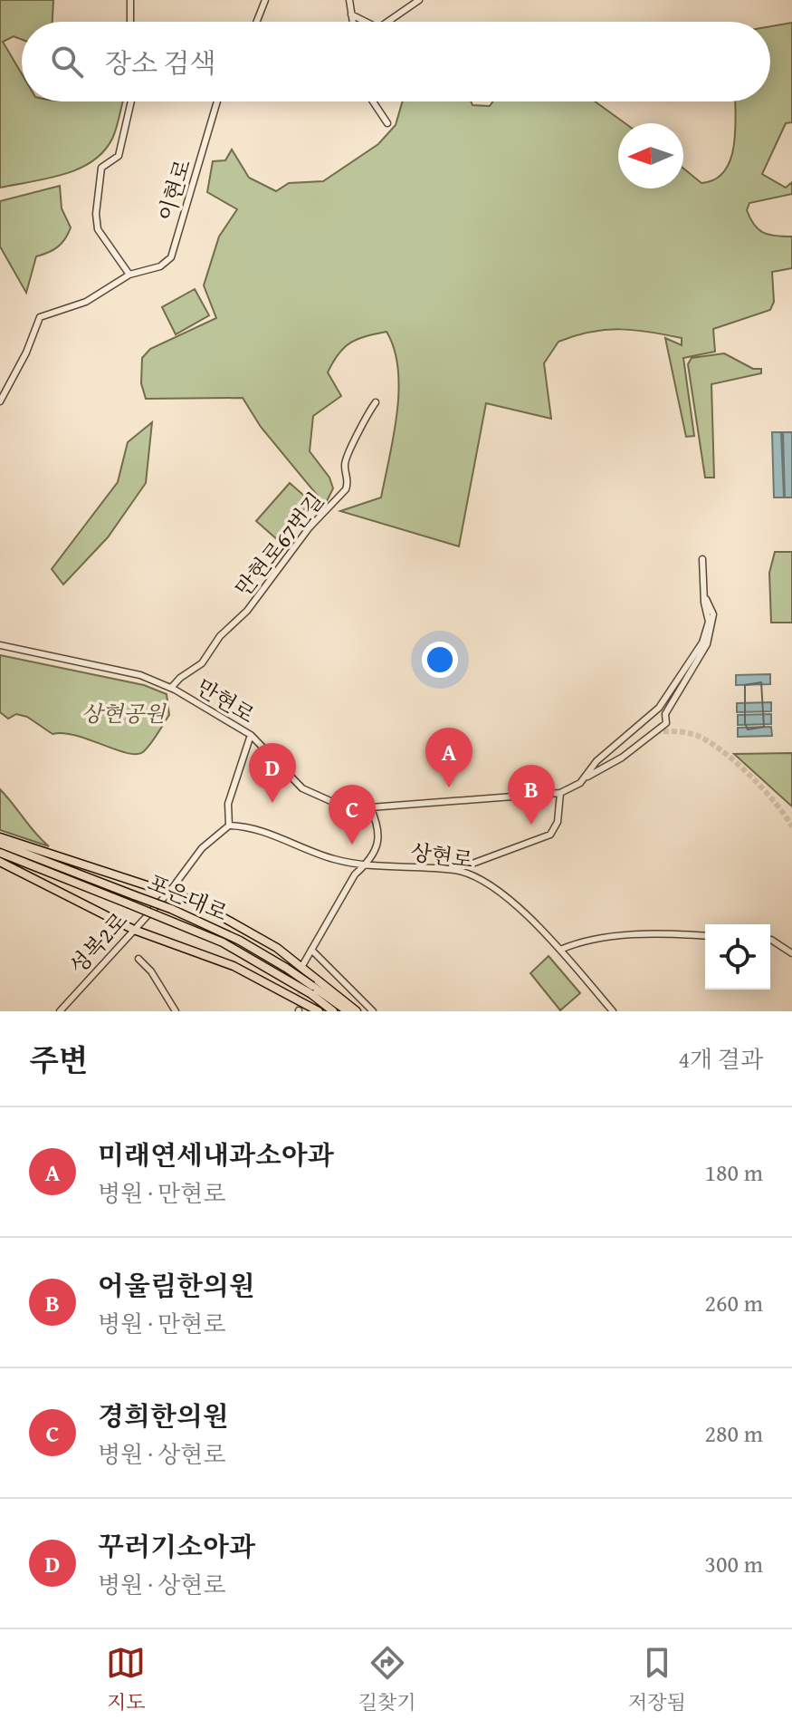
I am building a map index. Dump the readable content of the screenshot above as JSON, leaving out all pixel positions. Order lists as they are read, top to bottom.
{
  "streets": {
    "main road": ["포은대로"],
    "street": [
      "이현로",
      "만현로67번길",
      "만현로",
      "상현로",
      "성복2로"
    ]
  },
  "crossings": [
    ["만현로67번길", "만현로"]
  ],
  "parks": ["상현공원"],
  "north": "left",
  "page": {
    "search": "장소 검색",
    "pins": [
      "A",
      "D",
      "B",
      "C"
    ],
    "heading": ["주변", "4개 결과"],
    "list": [
      {
        "mark": "A",
        "name": "미래연세내과소아과",
        "note": "병원 · 만현로",
        "value": "180 m"
      },
      {
        "mark": "B",
        "name": "어울림한의원",
        "note": "병원 · 만현로",
        "value": "260 m"
      },
      {
        "mark": "C",
        "name": "경희한의원",
        "note": "병원 · 상현로",
        "value": "280 m"
      },
      {
        "mark": "D",
        "name": "꾸러기소아과",
        "note": "병원 · 상현로",
        "value": "300 m"
      }
    ],
    "nav": ["지도", "길찾기", "저장됨"]
  }
}
